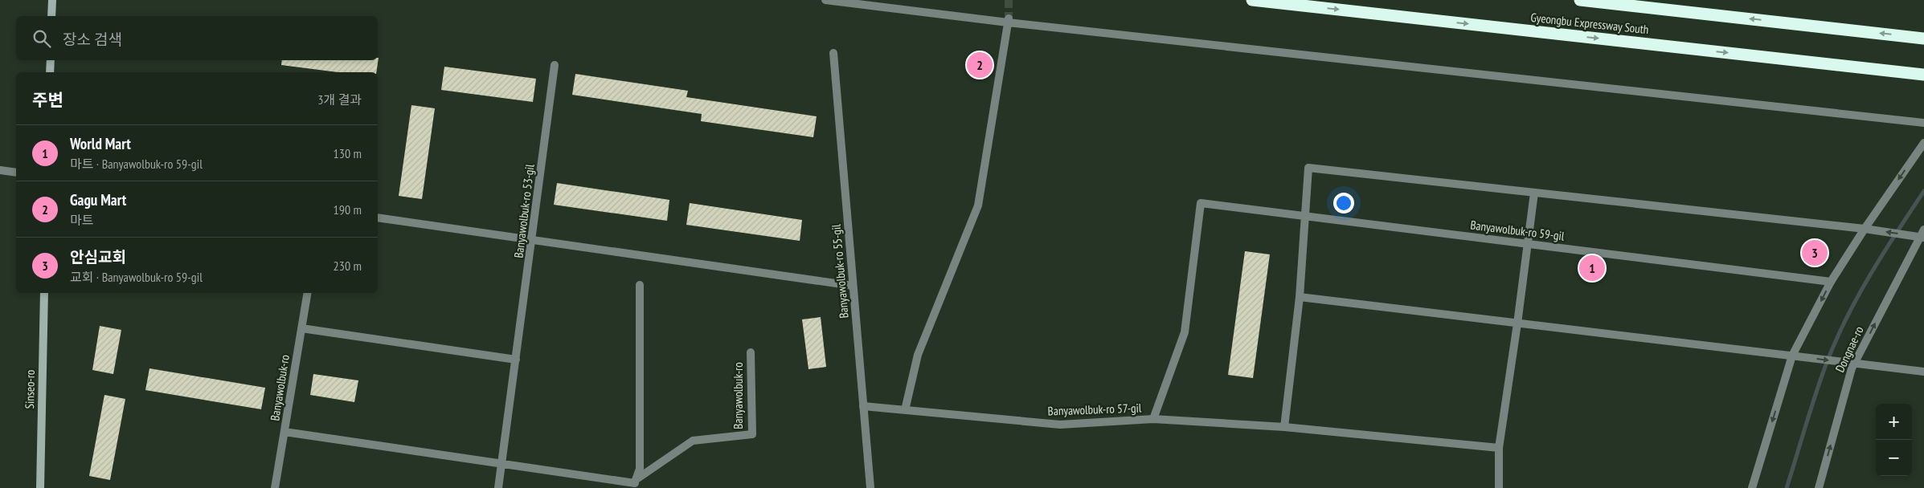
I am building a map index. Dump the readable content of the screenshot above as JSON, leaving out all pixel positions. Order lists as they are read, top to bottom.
{
  "streets": {
    "highway": ["Gyeongbu Expressway South"],
    "main road": ["Sinseo-ro"],
    "street": [
      "Banyawolbuk-ro 53-gil",
      "Banyawolbuk-ro 59-gil",
      "Banyawolbuk-ro 55-gil",
      "Dongnae-ro",
      "Banyawolbuk-ro",
      "Banyawolbuk-ro 57-gil"
    ]
  },
  "crossings": [
    ["Banyawolbuk-ro 59-gil", "Banyawolbuk-ro 57-gil"],
    ["Banyawolbuk-ro 55-gil", "Banyawolbuk-ro 57-gil"]
  ],
  "page": {
    "search": "장소 검색",
    "pins": ["2", "3", "1"],
    "heading": ["주변", "3개 결과"],
    "list": [
      {
        "mark": "1",
        "name": "World Mart",
        "note": "마트 · Banyawolbuk-ro 59-gil",
        "value": "130 m"
      },
      {
        "mark": "2",
        "name": "Gagu Mart",
        "note": "마트",
        "value": "190 m"
      },
      {
        "mark": "3",
        "name": "안심교회",
        "note": "교회 · Banyawolbuk-ro 59-gil",
        "value": "230 m"
      }
    ],
    "map_buttons": ["+", "−"]
  }
}
